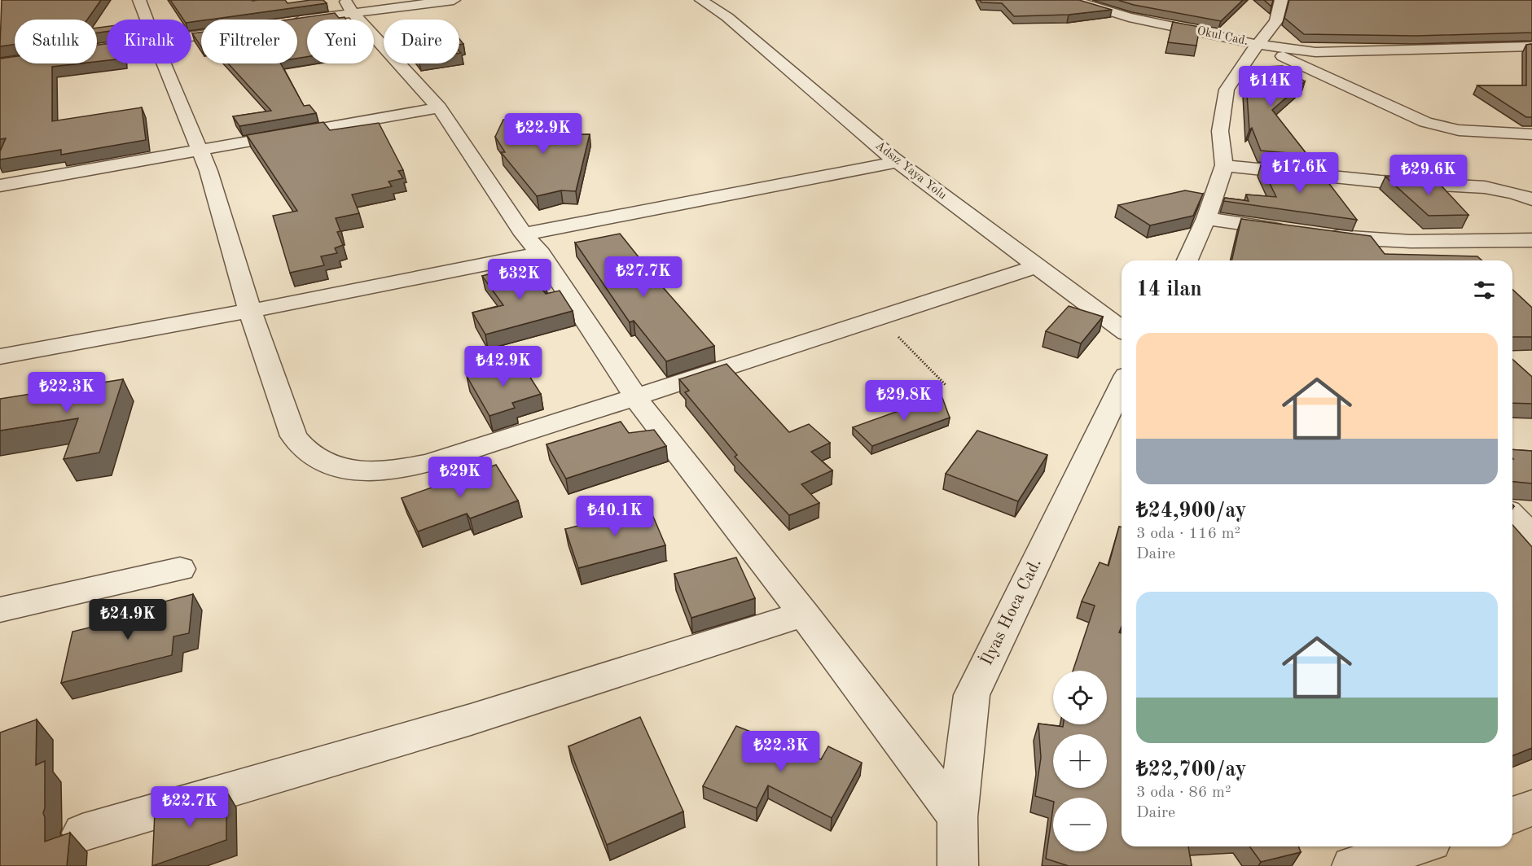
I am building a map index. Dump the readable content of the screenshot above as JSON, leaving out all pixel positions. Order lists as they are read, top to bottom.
{
  "streets": {
    "street": ["Okul Cad.", "Adsız Yaya Yolu", "İlyas Hoca Cad."]
  },
  "page": {
    "chip": [
      "Satılık",
      "Kiralık",
      "Filtreler",
      "Yeni",
      "Daire"
    ],
    "price": [
      "₺14K",
      "₺22.9K",
      "₺17.6K",
      "₺29.6K",
      "₺27.7K",
      "₺32K",
      "₺42.9K",
      "₺22.3K",
      "₺29.8K",
      "₺29K",
      "₺40.1K",
      "₺24.9K",
      "₺22.3K",
      "₺22.7K"
    ],
    "heading": "14 ilan",
    "list": [
      {
        "name": "₺24,900/ay",
        "note": "3 oda · 116 m² · Daire"
      },
      {
        "name": "₺22,700/ay",
        "note": "3 oda · 86 m² · Daire"
      }
    ],
    "map_buttons": ["+", "−"]
  }
}
